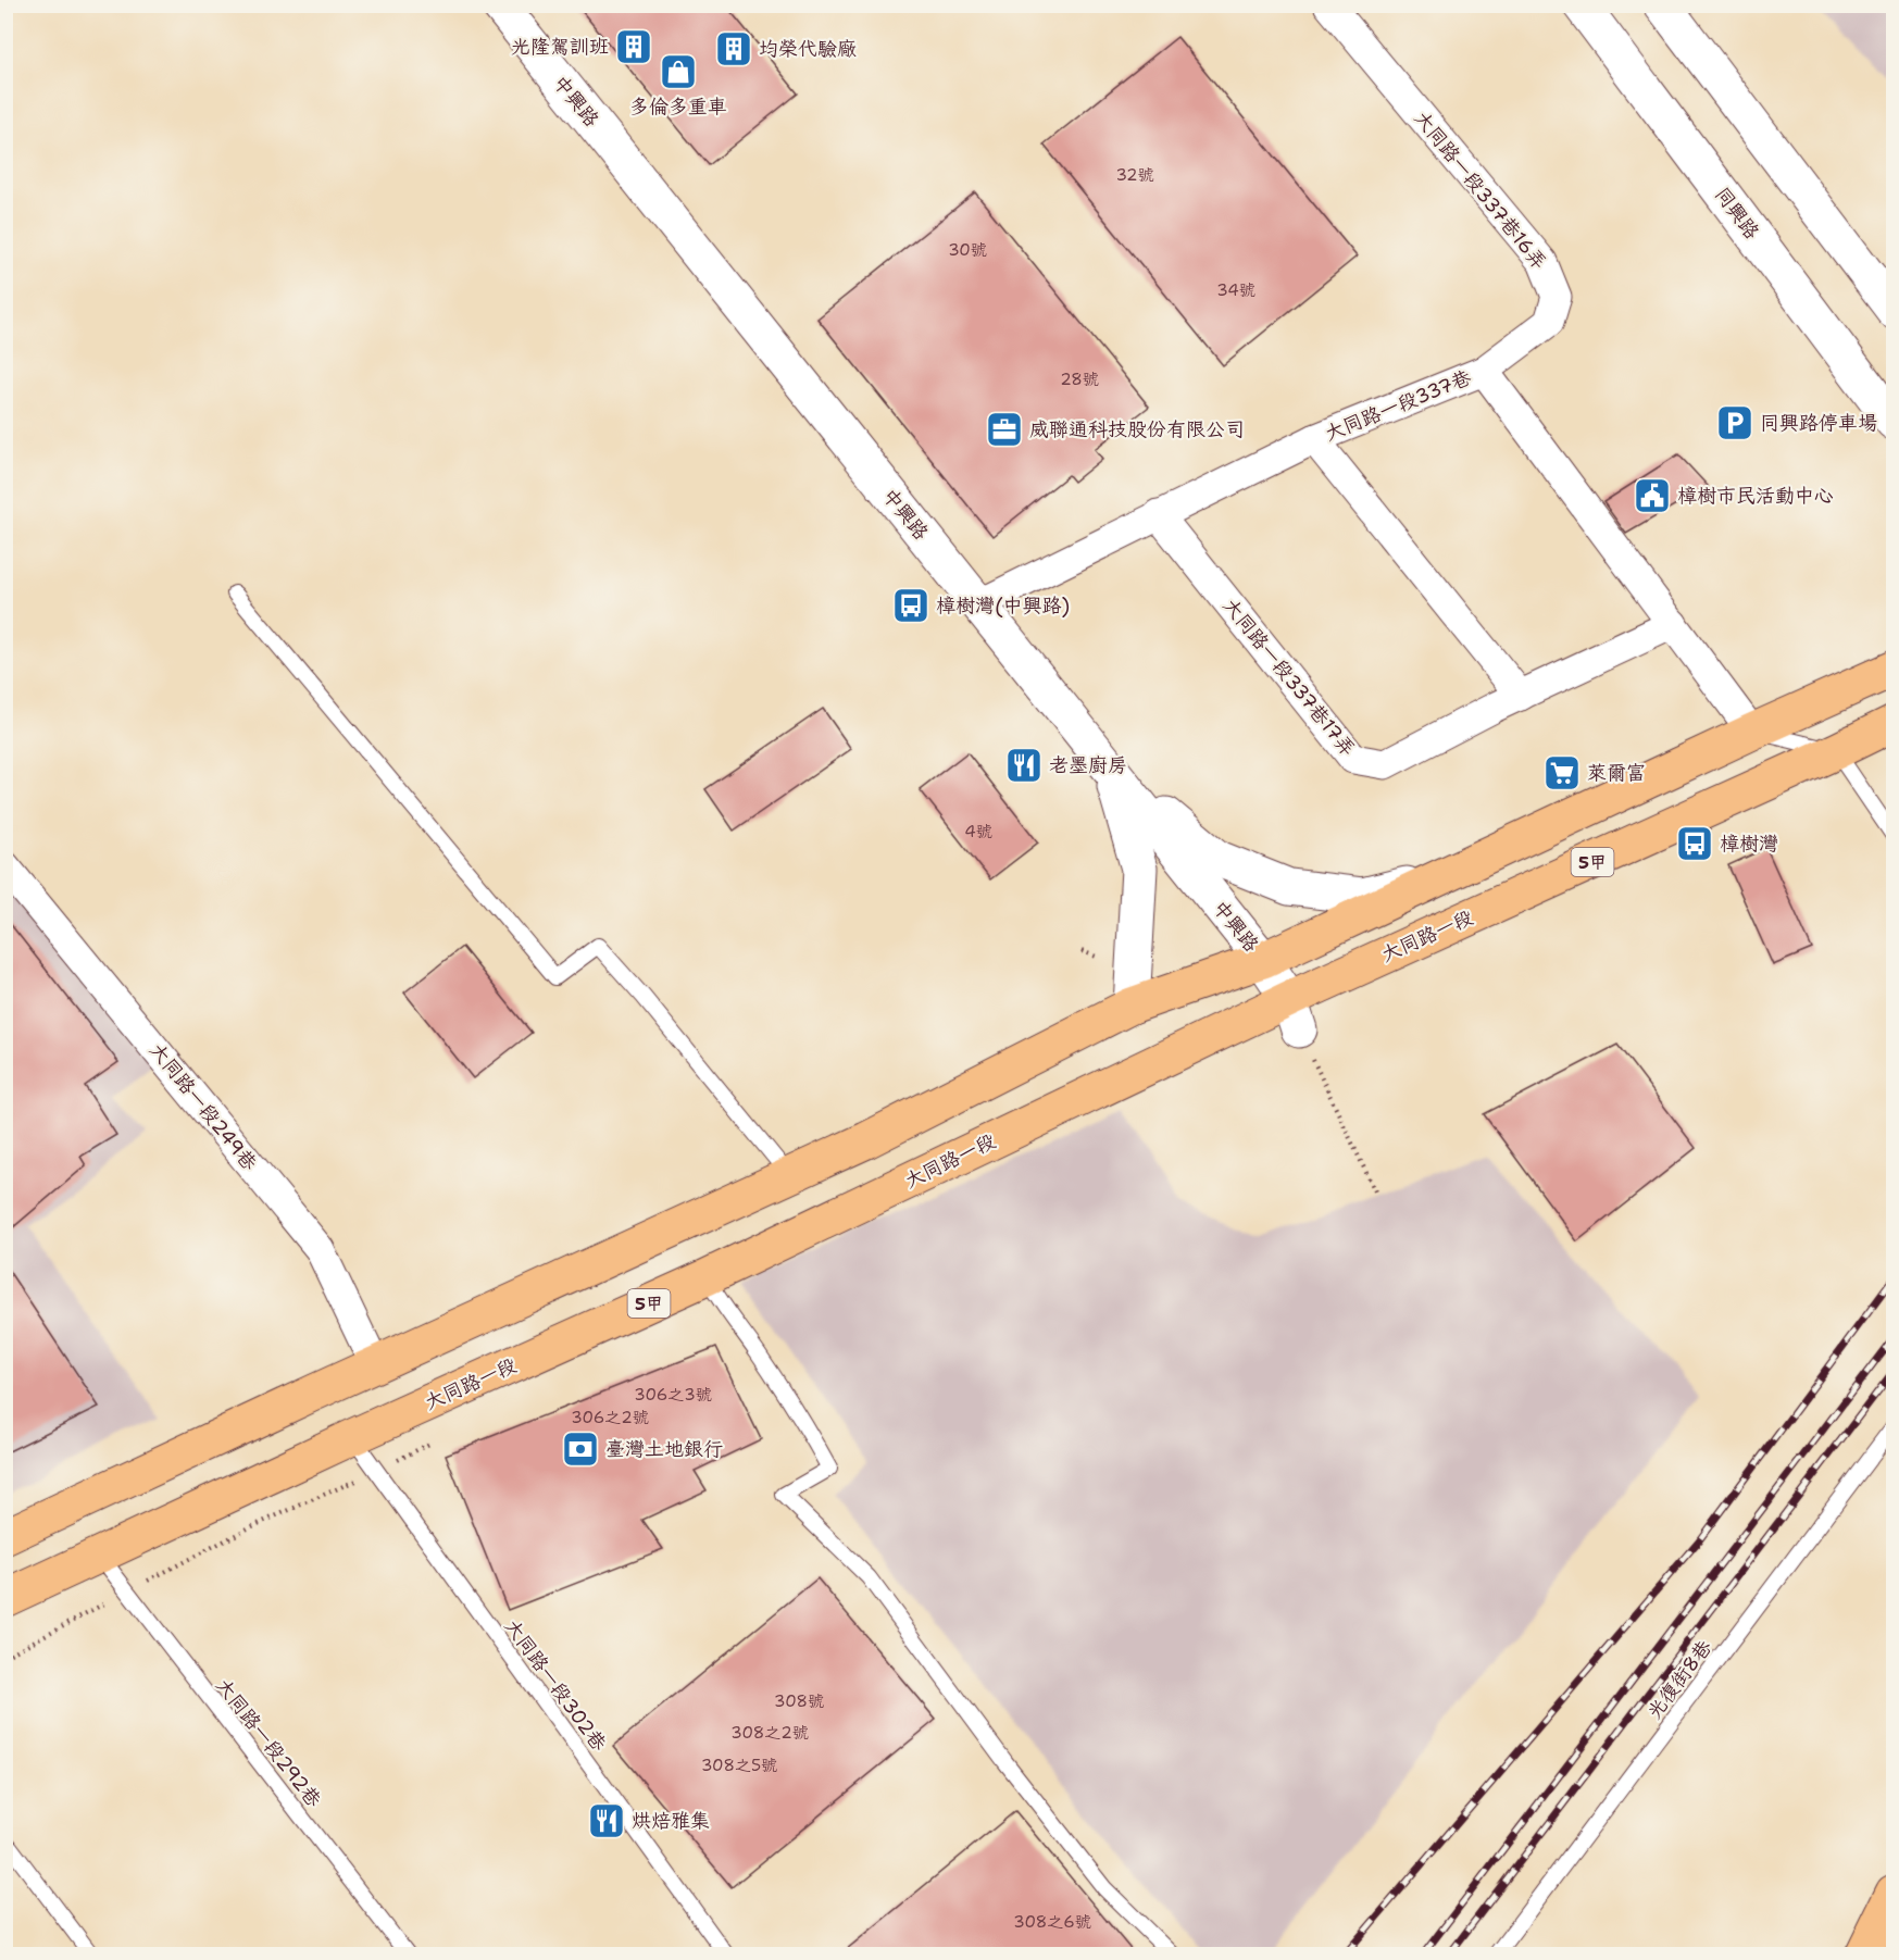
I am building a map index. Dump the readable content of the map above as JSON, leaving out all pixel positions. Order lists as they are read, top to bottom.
{
  "streets": {
    "main road": ["5甲", "大同路一段"],
    "street": [
      "中興路",
      "大同路一段337巷16弄",
      "同興路",
      "大同路一段337巷",
      "大同路一段337巷17弄",
      "大同路一段249巷"
    ],
    "lane": ["光復街8巷", "大同路一段302巷", "大同路一段292巷"]
  },
  "crossings": [
    ["中興路", "大同路一段337巷"],
    ["中興路", "5甲"],
    ["中興路", "大同路一段"],
    ["大同路一段337巷16弄", "大同路一段337巷"],
    ["大同路一段337巷", "大同路一段337巷17弄"],
    ["大同路一段337巷", "5甲"],
    ["5甲", "大同路一段249巷"],
    ["大同路一段", "大同路一段302巷"],
    ["大同路一段", "大同路一段292巷"]
  ],
  "places": {
    "building": ["光隆駕訓班", "均榮代驗廠"],
    "shop": ["多倫多重車"],
    "parking": ["同興路停車場"],
    "office": ["威聯通科技股份有限公司"],
    "public building": ["樟樹市民活動中心"],
    "bus stop": ["樟樹灣(中興路)", "樟樹灣"],
    "restaurant": ["老墨廚房", "烘焙雅集"],
    "supermarket": ["萊爾富"],
    "bank": ["臺灣土地銀行"]
  },
  "house_numbers": [
    "32號",
    "30號",
    "34號",
    "28號",
    "4號",
    "306之3號",
    "306之2號",
    "308號",
    "308之2號",
    "308之5號",
    "308之6號"
  ]
}
